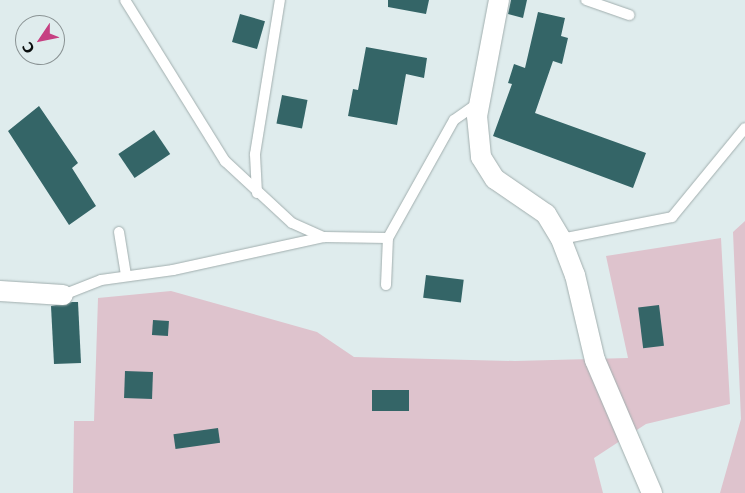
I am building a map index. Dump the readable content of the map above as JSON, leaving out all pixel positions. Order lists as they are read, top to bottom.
{
  "north": "bottom left"
}
